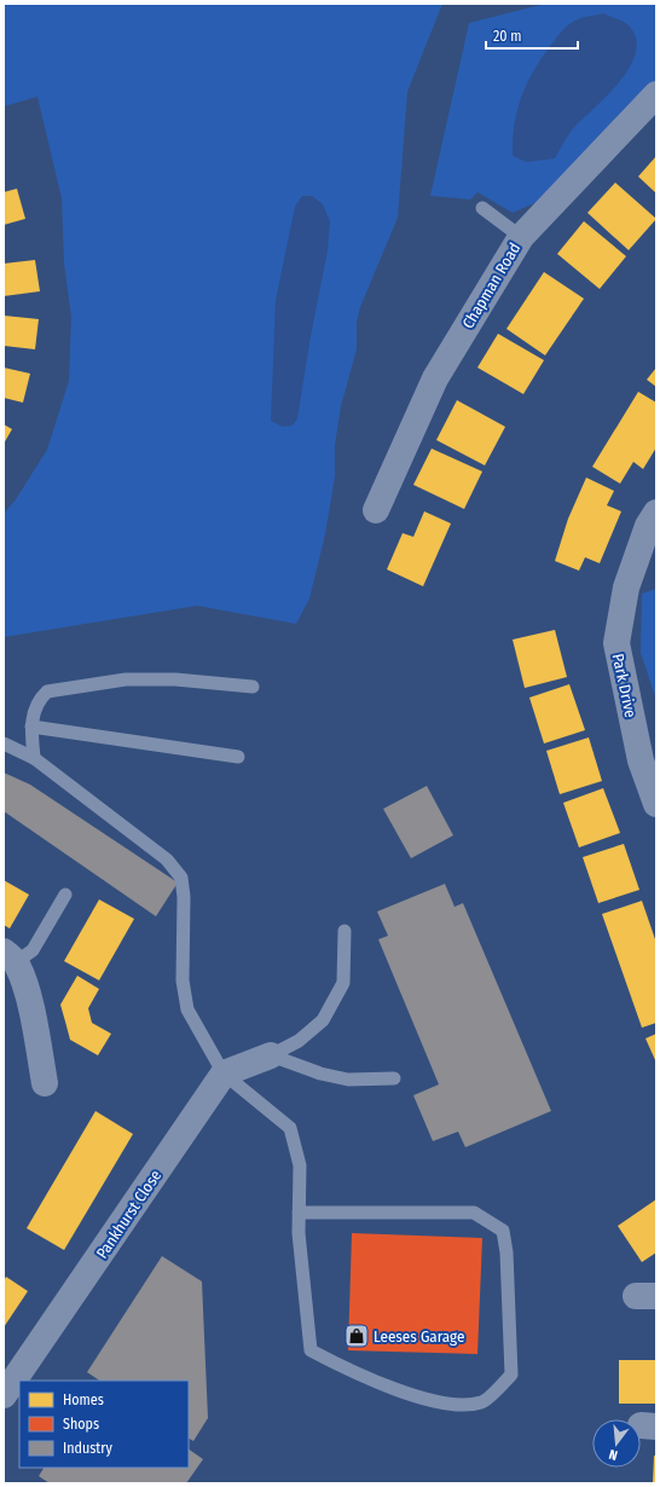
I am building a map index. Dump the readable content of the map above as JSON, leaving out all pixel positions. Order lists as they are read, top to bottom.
{
  "streets": {
    "street": ["Chapman Road", "Park Drive", "Pankhurst Close"]
  },
  "places": {
    "shop": ["Leeses Garage"]
  },
  "legend": ["Homes", "Shops", "Industry"],
  "scale_bar": "20 m",
  "north": "bottom"
}
